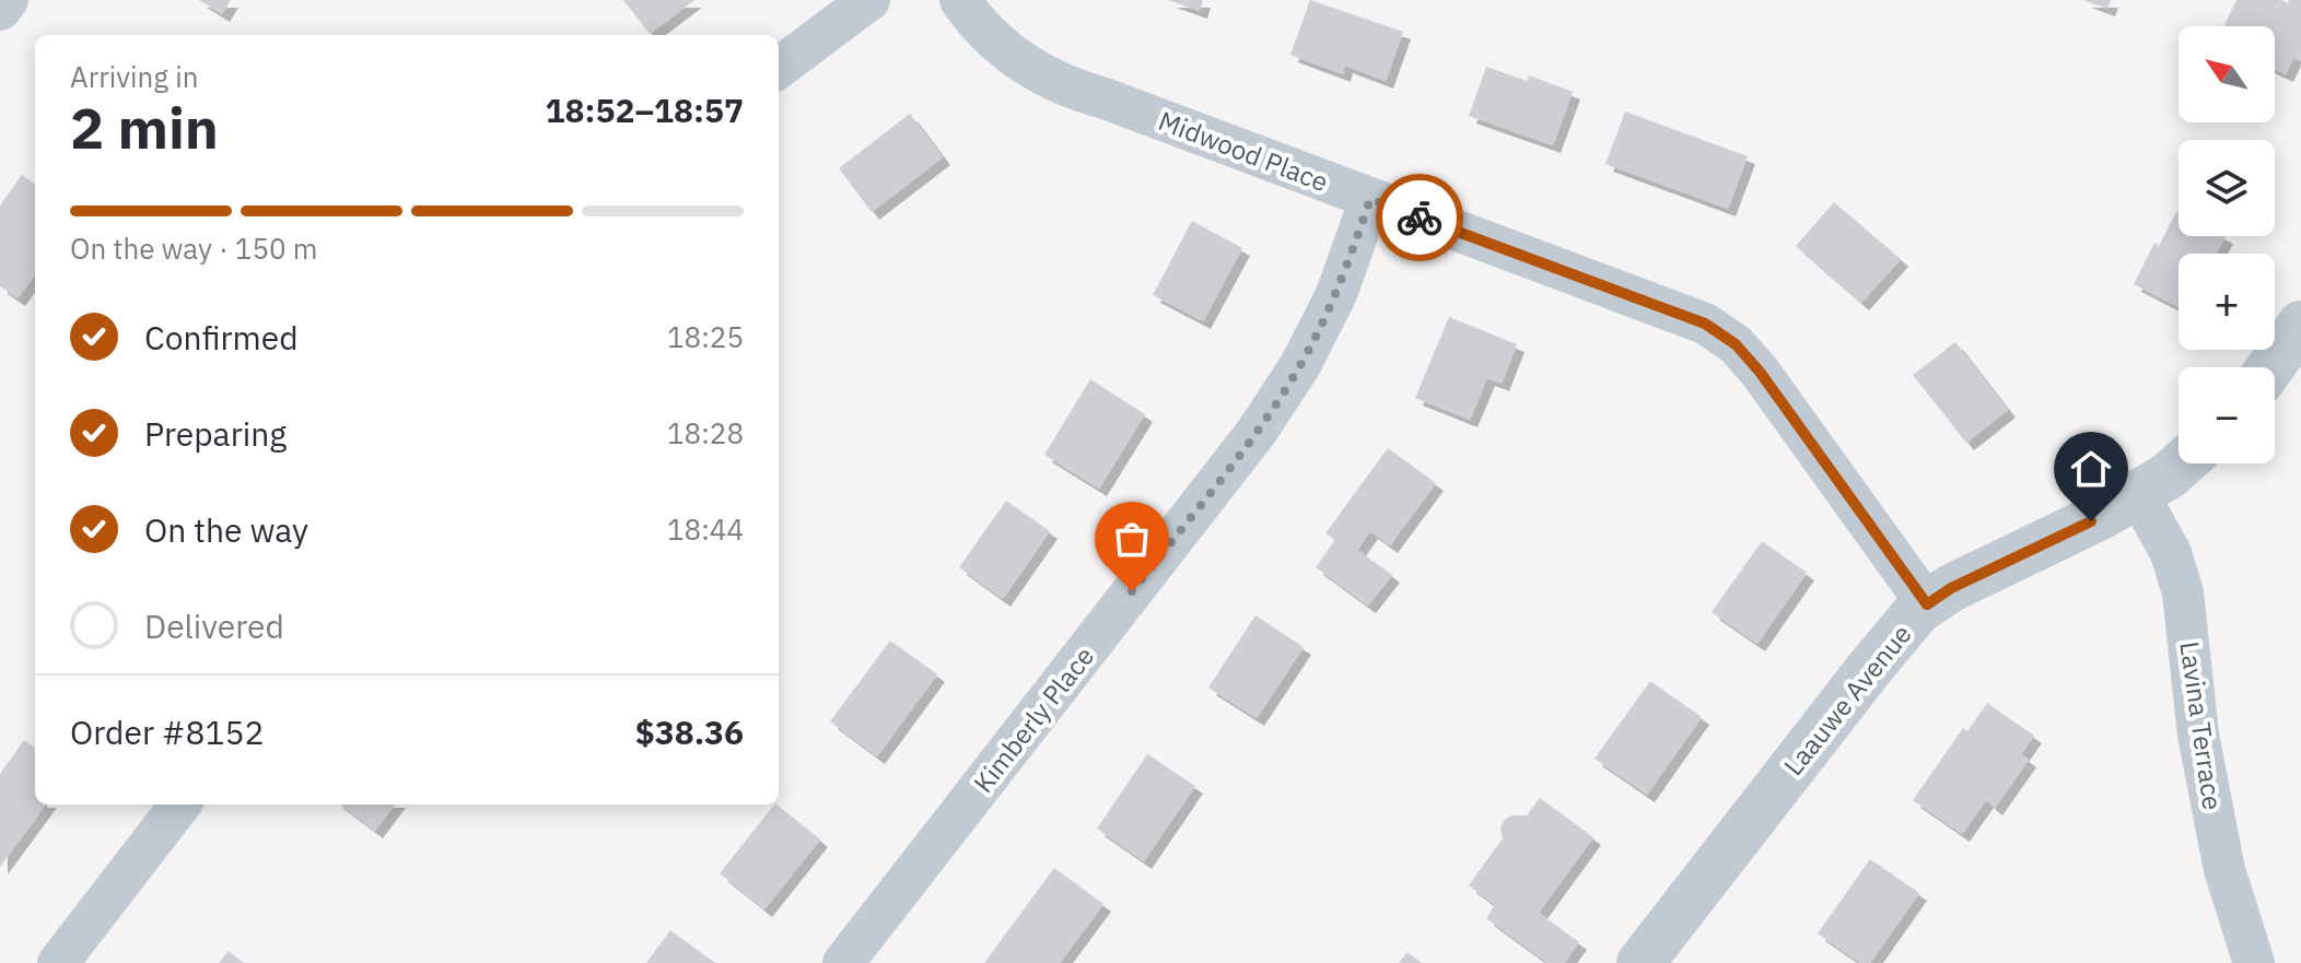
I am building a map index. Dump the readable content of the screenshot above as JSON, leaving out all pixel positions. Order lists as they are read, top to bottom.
{
  "streets": {
    "street": [
      "Midwood Place",
      "Laauwe Avenue",
      "Kimberly Place",
      "Lavina Terrace"
    ]
  },
  "crossings": [
    ["Midwood Place", "Laauwe Avenue"],
    ["Midwood Place", "Kimberly Place"],
    ["Laauwe Avenue", "Lavina Terrace"]
  ],
  "north": "top left",
  "page": {
    "map_buttons": ["+", "−"],
    "heading": ["2 min", "Arriving in", "18:52–18:57"],
    "panel": ["Order #8152", "$38.36"],
    "bar": "On the way · 150 m",
    "list": [
      ["Confirmed", "18:25"],
      ["Preparing", "18:28"],
      ["On the way", "18:44"],
      "Delivered"
    ]
  }
}
